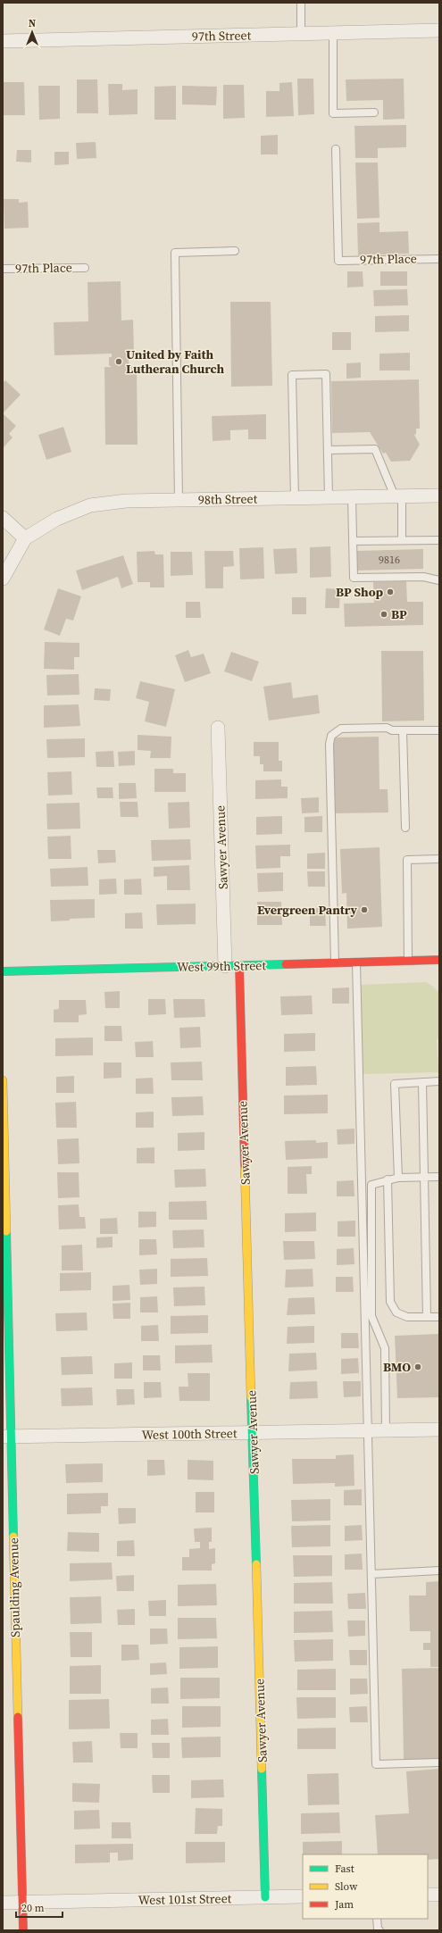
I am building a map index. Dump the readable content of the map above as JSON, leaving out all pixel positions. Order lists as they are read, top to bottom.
{
  "streets": {
    "street": [
      "97th Street",
      "98th Street",
      "Sawyer Avenue",
      "West 99th Street",
      "West 100th Street",
      "Spaulding Avenue",
      "West 101st Street"
    ],
    "lane": ["97th Place"]
  },
  "crossings": [
    ["Sawyer Avenue", "West 99th Street"],
    ["Sawyer Avenue", "West 100th Street"],
    ["Sawyer Avenue", "West 101st Street"],
    ["West 100th Street", "Spaulding Avenue"],
    ["Spaulding Avenue", "West 101st Street"]
  ],
  "places": [
    "United by Faith Lutheran Church",
    "BP Shop",
    "BP",
    "Evergreen Pantry",
    "BMO"
  ],
  "house_numbers": ["9816"],
  "legend": ["Fast", "Slow", "Jam"],
  "scale_bar": "20 m",
  "north": "top"
}
